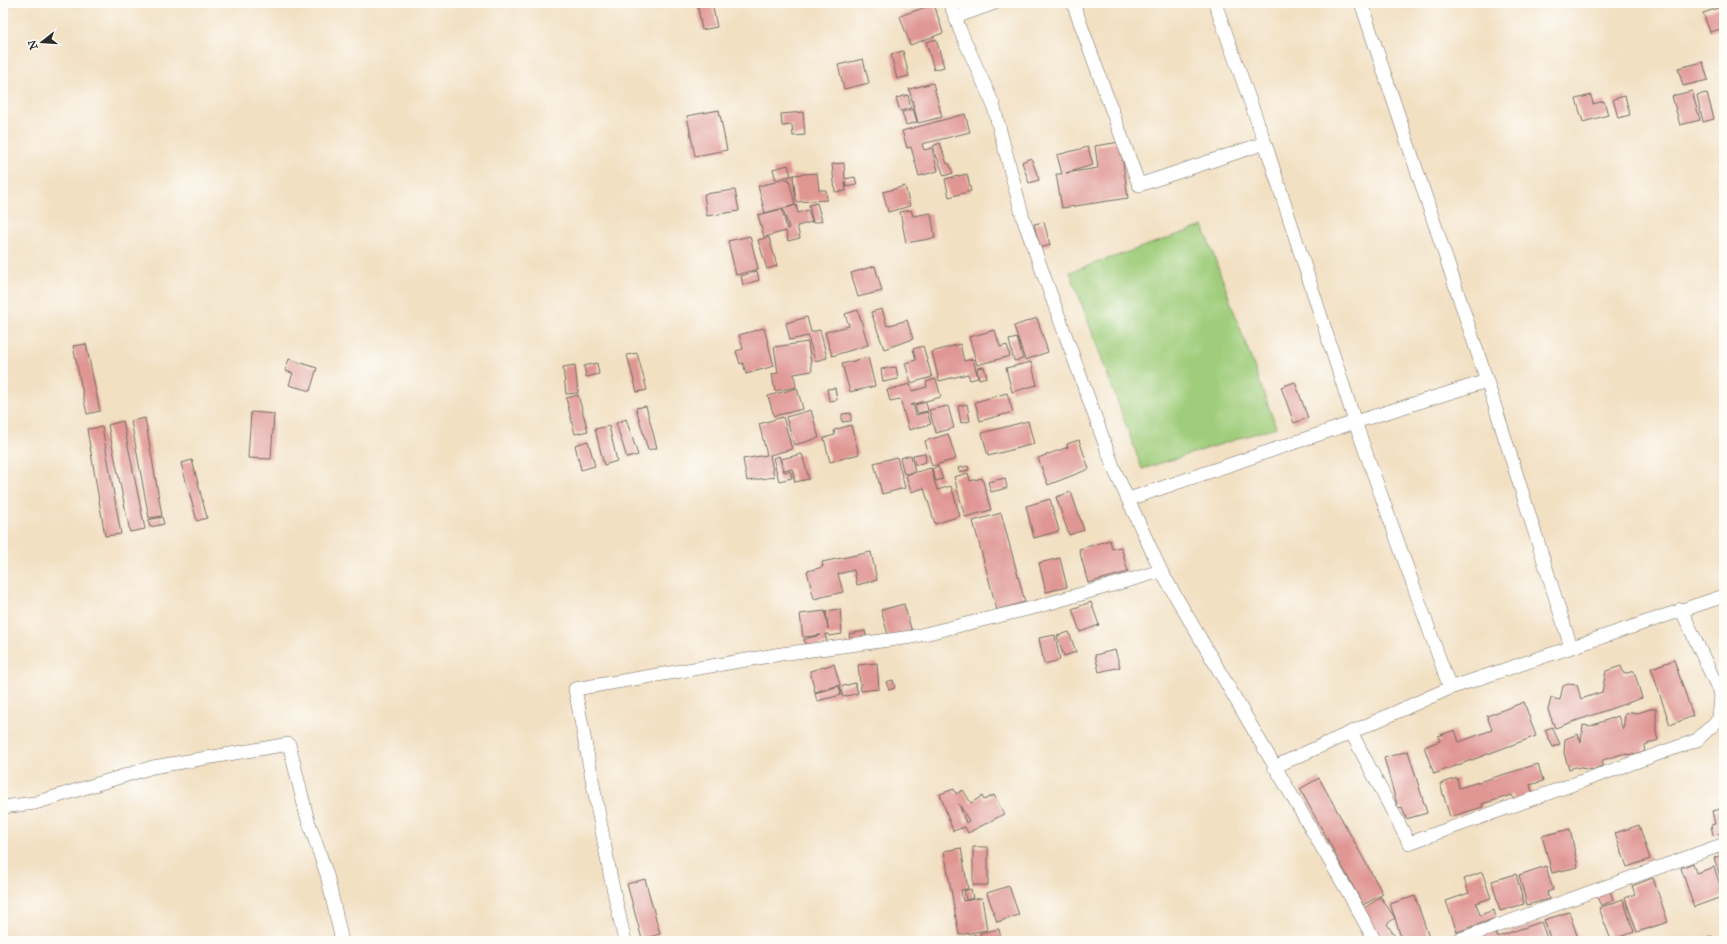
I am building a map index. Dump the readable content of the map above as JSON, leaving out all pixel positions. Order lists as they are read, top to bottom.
{
  "north": "left"
}
